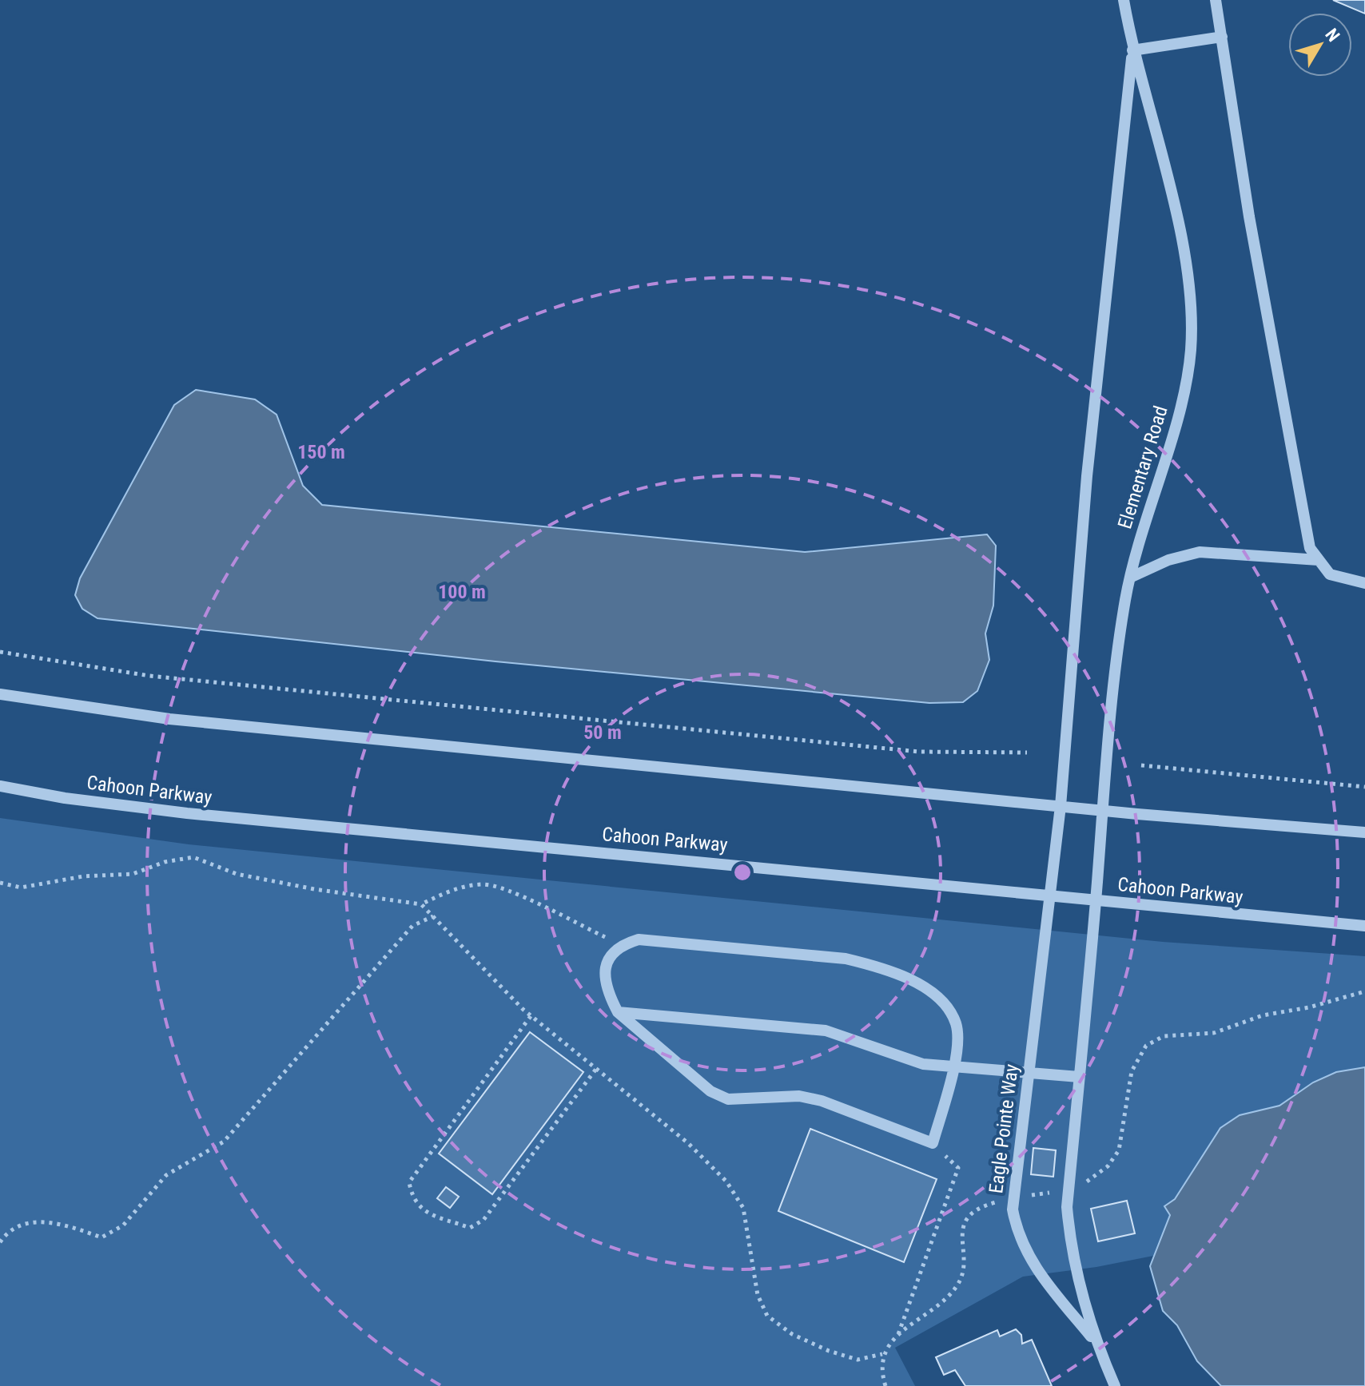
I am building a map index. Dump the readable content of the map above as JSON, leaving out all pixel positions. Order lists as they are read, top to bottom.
{
  "streets": {
    "street": ["Elementary Road", "Cahoon Parkway", "Eagle Pointe Way"]
  },
  "crossings": [
    ["Elementary Road", "Cahoon Parkway"],
    ["Elementary Road", "Eagle Pointe Way"],
    ["Cahoon Parkway", "Eagle Pointe Way"]
  ],
  "north": "top right",
  "rings": ["150 m", "100 m", "50 m"]
}
